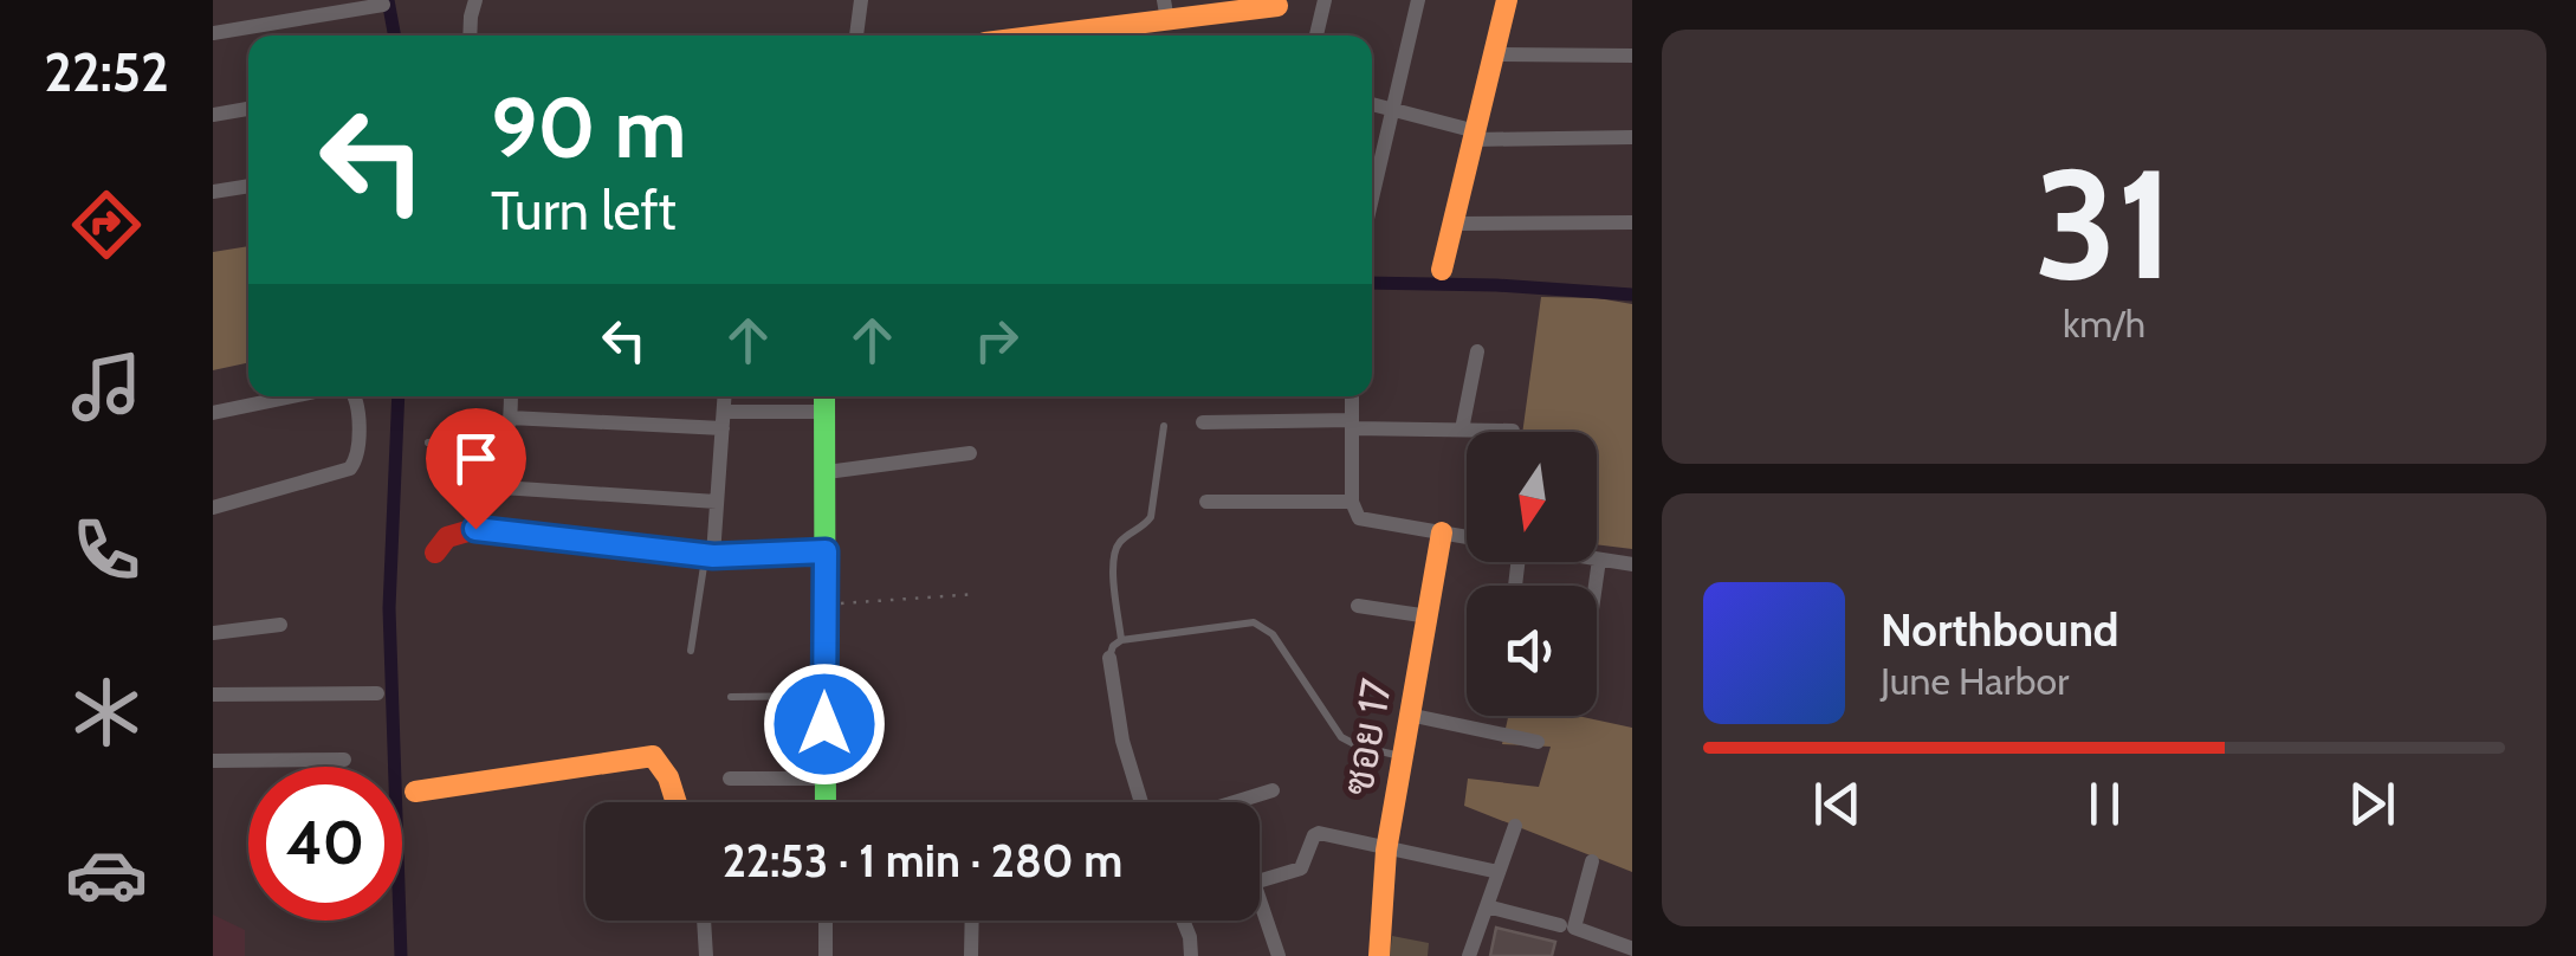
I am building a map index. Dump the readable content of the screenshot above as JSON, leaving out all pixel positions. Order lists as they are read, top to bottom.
{
  "streets": {
    "street": ["ซอย 17"]
  },
  "north": "bottom",
  "page": {
    "tabs": "22:52",
    "tile": ["31", "km/h"],
    "turn": ["90 m", "Turn left"],
    "song": ["Northbound", "June Harbor"],
    "limit": "40",
    "trip": "22:53 · 1 min · 280 m"
  }
}
